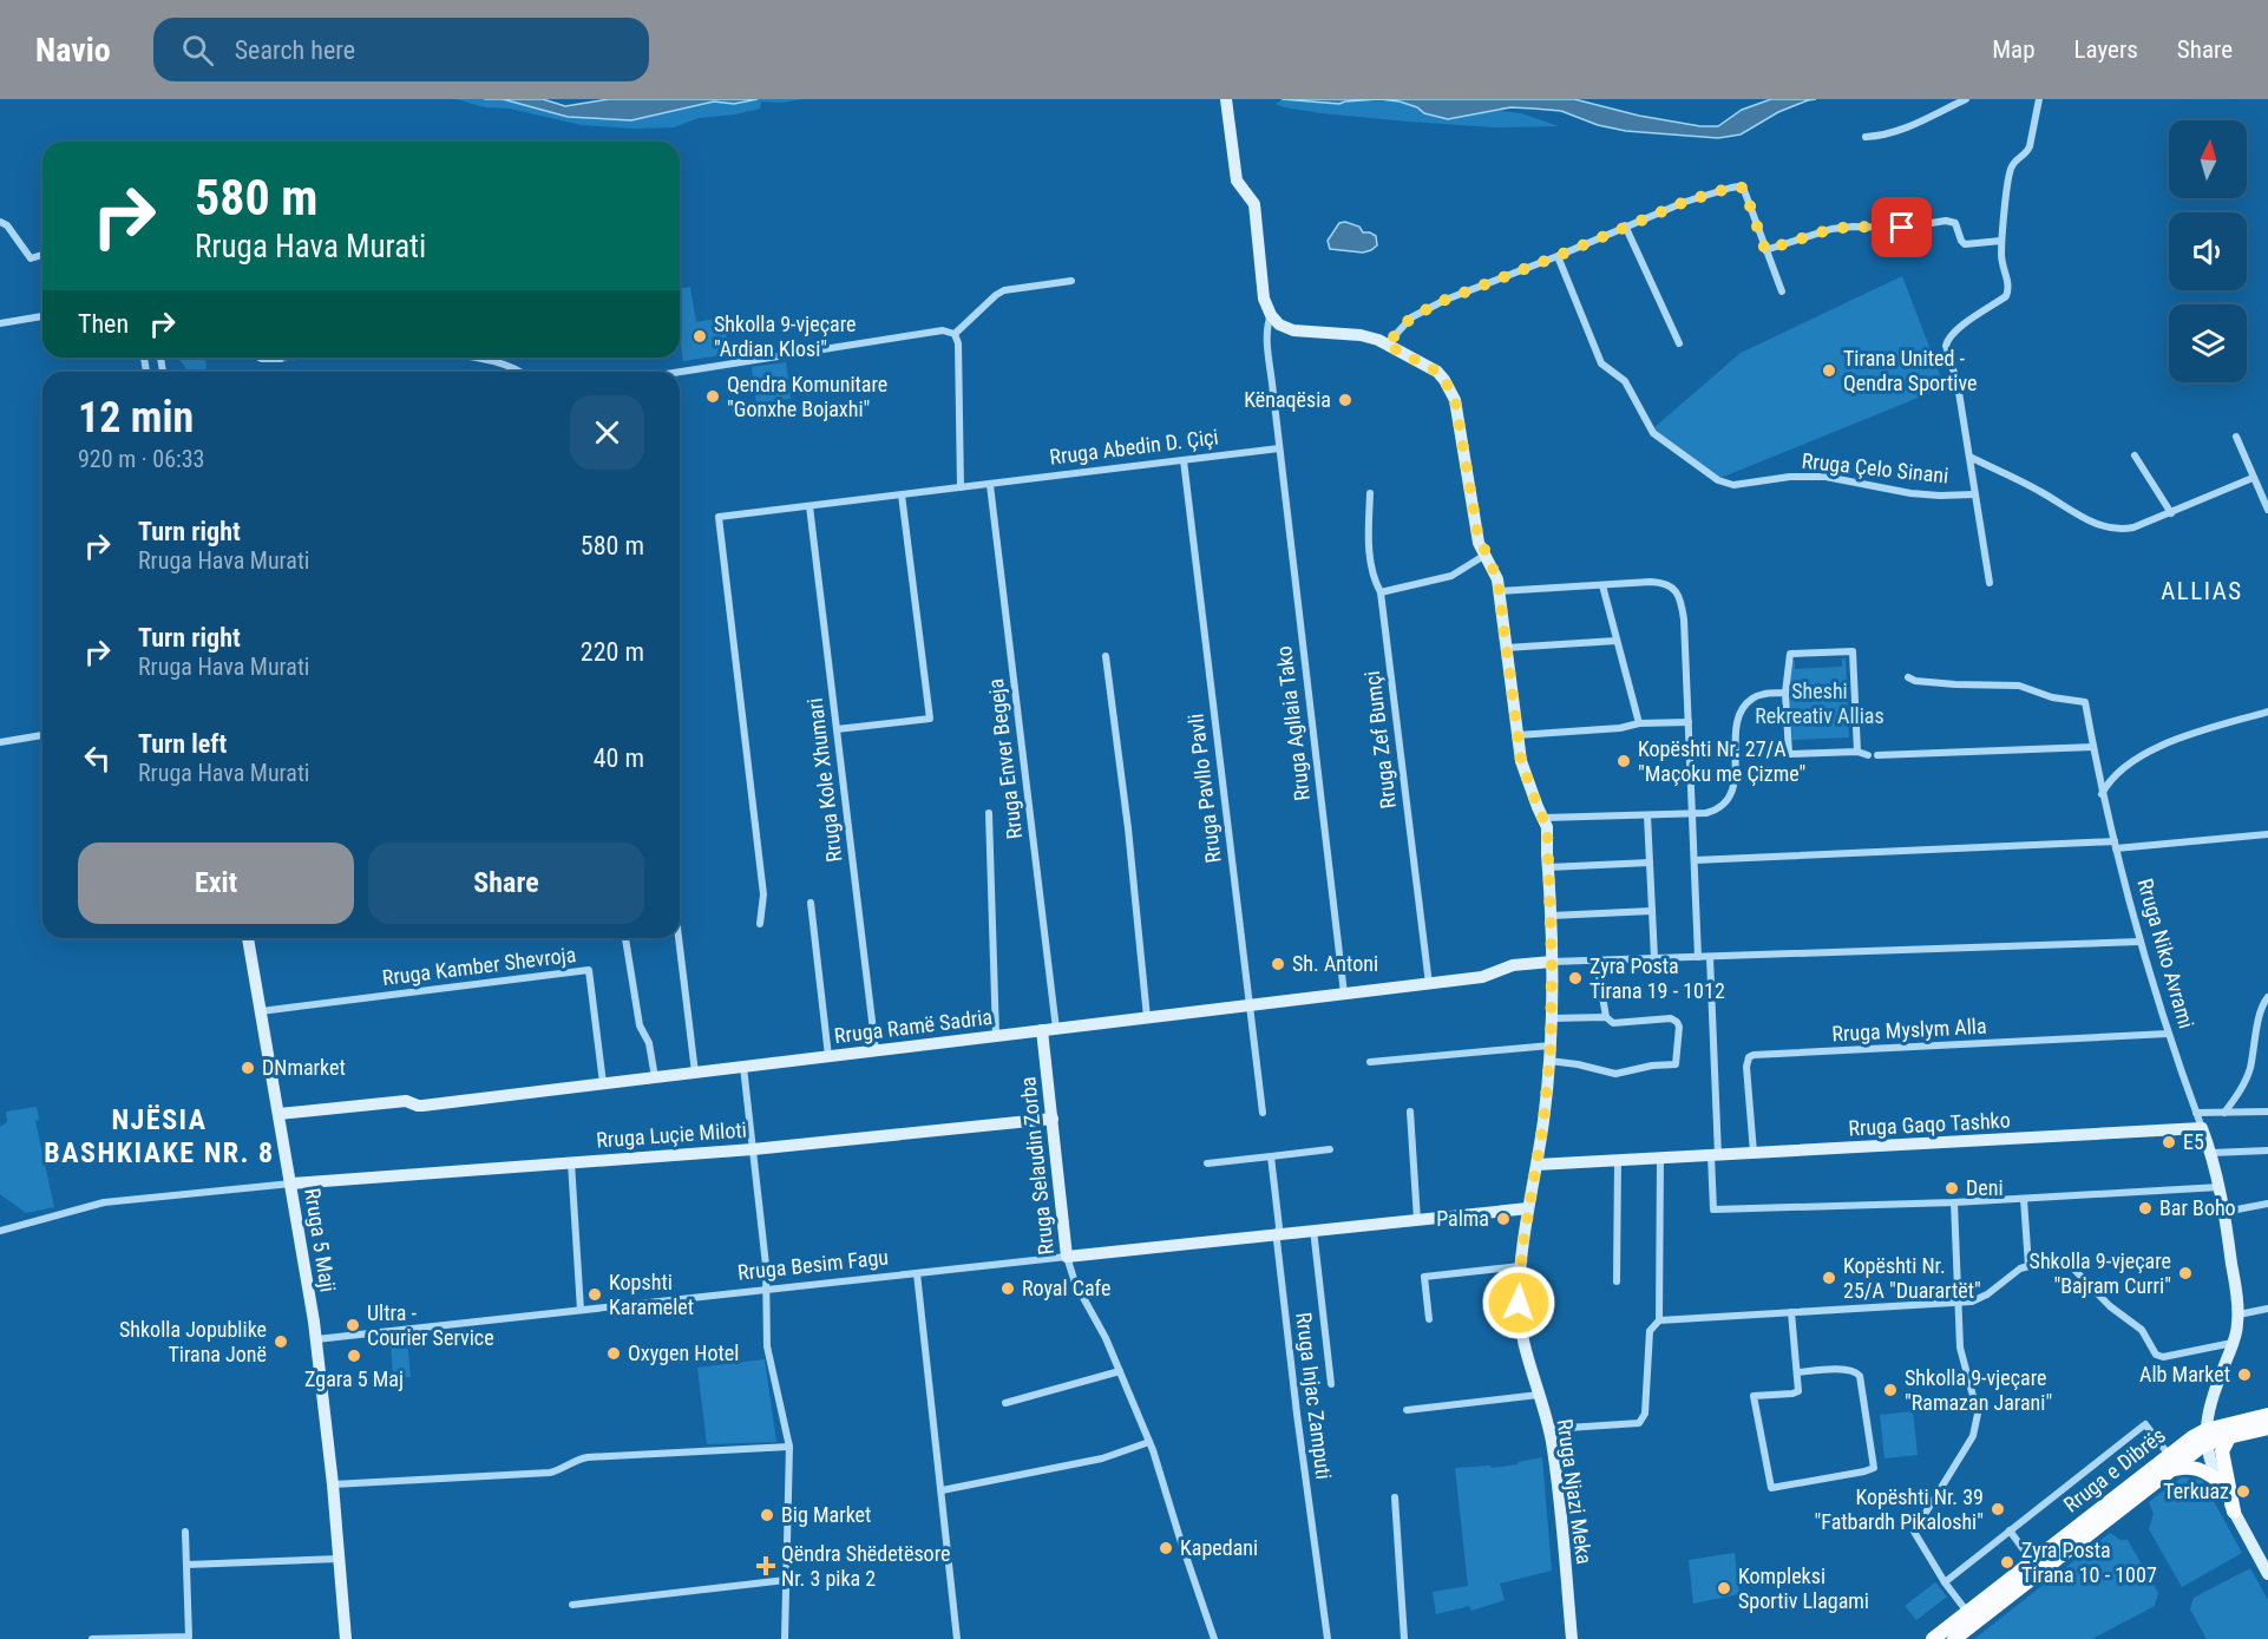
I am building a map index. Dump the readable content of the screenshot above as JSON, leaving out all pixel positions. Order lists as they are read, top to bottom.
{
  "streets": {
    "main road": ["Rruga e Dibrës"],
    "street": [
      "Rruga Abedin D. Çiçi",
      "Rruga Çelo Sinani",
      "Rruga Agllaia Tako",
      "Rruga Zef Bumçi",
      "Rruga Enver Begeja",
      "Rruga Kole Xhumari",
      "Rruga Pavllo Pavli",
      "Rruga Niko Avrami",
      "Rruga Kamber Shevroja",
      "Rruga Ramë Sadria",
      "Rruga Myslym Alla",
      "Rruga Gaqo Tashko",
      "Rruga Luçie Miloti",
      "Rruga Selaudin Zorba",
      "Rruga 5 Maji",
      "Rruga Besim Fagu",
      "Rruga Injac Zamputi",
      "Rruga Njazi Meka"
    ]
  },
  "crossings": [
    ["Rruga Abedin D. Çiçi", "Rruga Agllaia Tako"],
    ["Rruga Abedin D. Çiçi", "Rruga Enver Begeja"],
    ["Rruga Abedin D. Çiçi", "Rruga Kole Xhumari"],
    ["Rruga Abedin D. Çiçi", "Rruga Pavllo Pavli"],
    ["Rruga Agllaia Tako", "Rruga Ramë Sadria"],
    ["Rruga Zef Bumçi", "Rruga Ramë Sadria"],
    ["Rruga Enver Begeja", "Rruga Ramë Sadria"],
    ["Rruga Kole Xhumari", "Rruga Ramë Sadria"],
    ["Rruga Pavllo Pavli", "Rruga Ramë Sadria"],
    ["Rruga Niko Avrami", "Rruga Myslym Alla"],
    ["Rruga Niko Avrami", "Rruga Gaqo Tashko"],
    ["Rruga Niko Avrami", "Rruga e Dibrës"],
    ["Rruga Kamber Shevroja", "Rruga Ramë Sadria"],
    ["Rruga Kamber Shevroja", "Rruga 5 Maji"],
    ["Rruga Ramë Sadria", "Rruga Selaudin Zorba"],
    ["Rruga Ramë Sadria", "Rruga 5 Maji"],
    ["Rruga Ramë Sadria", "Rruga Njazi Meka"],
    ["Rruga Myslym Alla", "Rruga Gaqo Tashko"],
    ["Rruga Gaqo Tashko", "Rruga Njazi Meka"],
    ["Rruga Luçie Miloti", "Rruga Selaudin Zorba"],
    ["Rruga Luçie Miloti", "Rruga 5 Maji"],
    ["Rruga Selaudin Zorba", "Rruga Besim Fagu"],
    ["Rruga 5 Maji", "Rruga Besim Fagu"],
    ["Rruga Besim Fagu", "Rruga Injac Zamputi"],
    ["Rruga Besim Fagu", "Rruga Njazi Meka"]
  ],
  "districts": ["ALLIAS", "NJËSIA BASHKIAKE NR. 8"],
  "parks": ["Sheshi Rekreativ Allias"],
  "places": {
    "other": [
      "Shkolla 9-vjeçare \"Ardian Klosi\"",
      "Tirana United - Qendra Sportive",
      "Qendra Komunitare \"Gonxhe Bojaxhi\"",
      "Kënaqësia",
      "Kopështi Nr. 27/A \"Maçoku me Çizme\"",
      "Sh. Antoni",
      "Zyra Posta Tirana 19 - 1012",
      "DNmarket",
      "E5",
      "Deni",
      "Bar Boho",
      "Palma",
      "Shkolla 9-vjeçare \"Bajram Curri\"",
      "Kopështi Nr. 25/A \"Duarartët\"",
      "Royal Cafe",
      "Kopshti Karamelet",
      "Ultra - Courier Service",
      "Shkolla Jopublike Tirana Jonë",
      "Oxygen Hotel",
      "Zgara 5 Maj",
      "Alb Market",
      "Shkolla 9-vjeçare \"Ramazan Jarani\"",
      "Terkuaz",
      "Kopështi Nr. 39 \"Fatbardh Pikaloshi\"",
      "Big Market",
      "Kapedani",
      "Zyra Posta Tirana 10 - 1007",
      "Kompleksi Sportiv Llagami"
    ],
    "health": ["Qëndra Shëdetësore Nr. 3 pika 2"]
  },
  "north": "top",
  "page": {
    "header": "Navio",
    "search": "Search here",
    "nav": ["Map", "Layers", "Share"],
    "turn": ["580 m", "Rruga Hava Murati"],
    "then": "Then",
    "heading": ["12 min", "920 m · 06:33"],
    "list": [
      {
        "name": "Turn right",
        "note": "Rruga Hava Murati",
        "value": "580 m"
      },
      {
        "name": "Turn right",
        "note": "Rruga Hava Murati",
        "value": "220 m"
      },
      {
        "name": "Turn left",
        "note": "Rruga Hava Murati",
        "value": "40 m"
      }
    ],
    "buttons": ["Exit", "Share"]
  }
}
